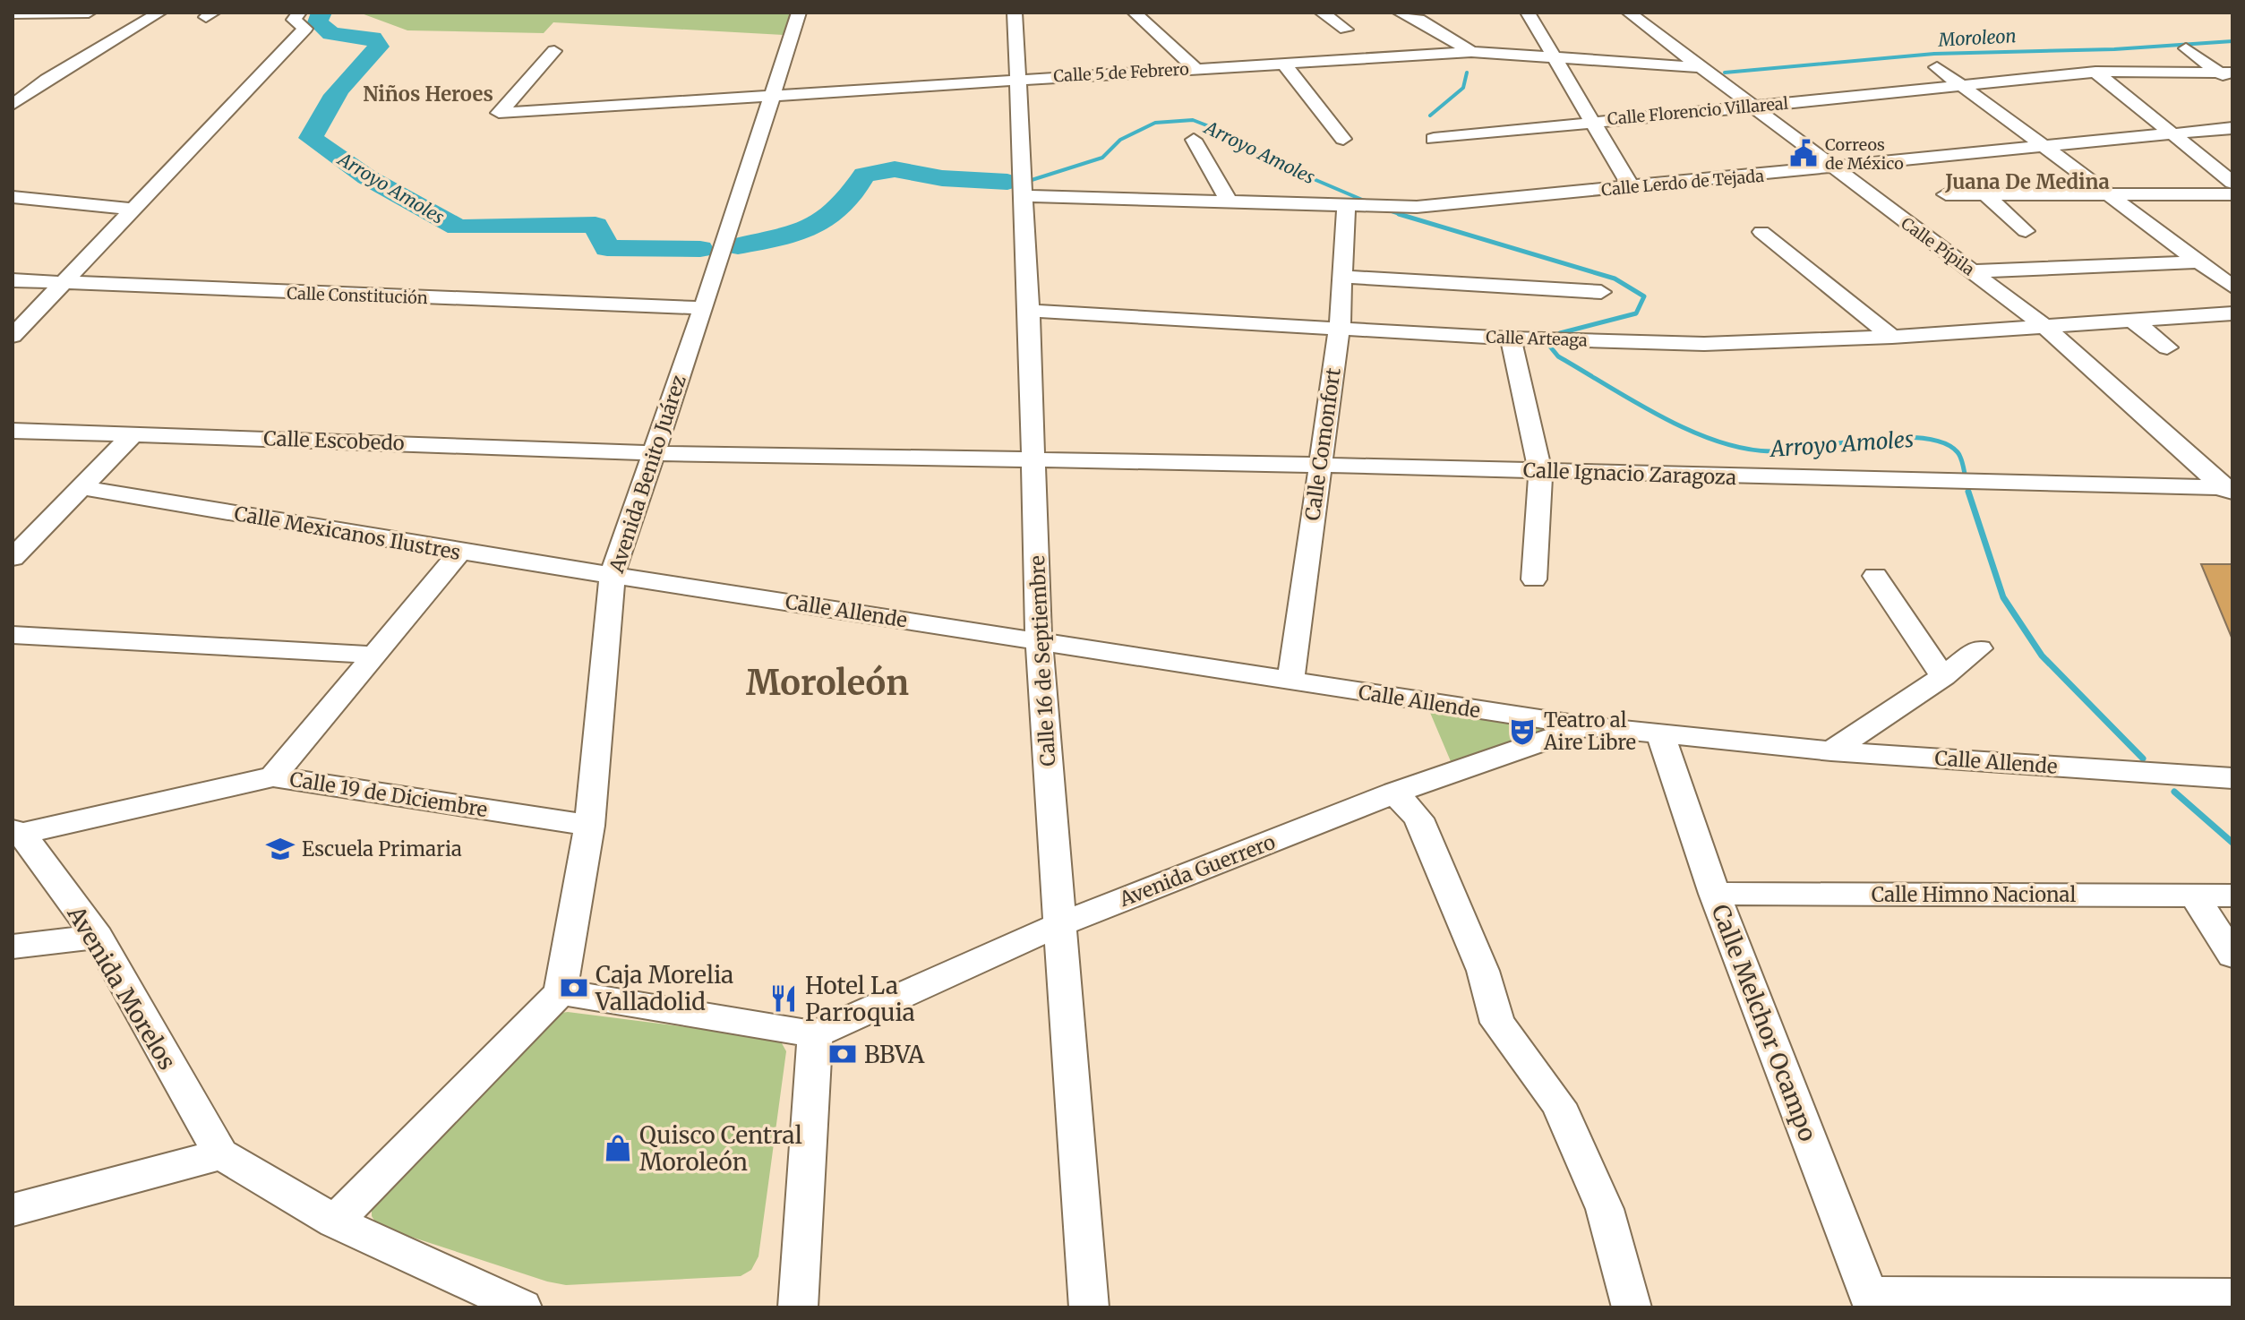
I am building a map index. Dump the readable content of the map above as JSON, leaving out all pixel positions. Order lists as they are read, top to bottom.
{
  "streets": {
    "street": [
      "Calle 5 de Febrero",
      "Calle Florencio Villareal",
      "Calle Lerdo de Tejada",
      "Calle Pípila",
      "Calle Constitución",
      "Calle Arteaga",
      "Calle Escobedo",
      "Calle Comonfort",
      "Avenida Benito Juárez",
      "Calle Ignacio Zaragoza",
      "Calle Mexicanos Ilustres",
      "Calle Allende",
      "Calle 16 de Septiembre",
      "Calle 19 de Diciembre",
      "Avenida Guerrero",
      "Calle Himno Nacional",
      "Avenida Morelos",
      "Calle Melchor Ocampo"
    ]
  },
  "crossings": [
    ["Calle 5 de Febrero", "Calle Pípila"],
    ["Calle 5 de Febrero", "Avenida Benito Juárez"],
    ["Calle 5 de Febrero", "Calle 16 de Septiembre"],
    ["Calle Florencio Villareal", "Calle Pípila"],
    ["Calle Lerdo de Tejada", "Calle Pípila"],
    ["Calle Lerdo de Tejada", "Calle Comonfort"],
    ["Calle Pípila", "Calle Arteaga"],
    ["Calle Pípila", "Calle Ignacio Zaragoza"],
    ["Calle Constitución", "Avenida Benito Juárez"],
    ["Calle Arteaga", "Calle Comonfort"],
    ["Calle Arteaga", "Calle 16 de Septiembre"],
    ["Calle Escobedo", "Avenida Benito Juárez"],
    ["Calle Escobedo", "Calle Ignacio Zaragoza"],
    ["Calle Escobedo", "Calle 16 de Septiembre"],
    ["Calle Comonfort", "Calle Ignacio Zaragoza"],
    ["Calle Comonfort", "Calle Allende"],
    ["Avenida Benito Juárez", "Calle Mexicanos Ilustres"],
    ["Avenida Benito Juárez", "Calle Allende"],
    ["Avenida Benito Juárez", "Calle 19 de Diciembre"],
    ["Calle Ignacio Zaragoza", "Calle 16 de Septiembre"],
    ["Calle Mexicanos Ilustres", "Calle Allende"],
    ["Calle Allende", "Calle 16 de Septiembre"],
    ["Calle Allende", "Avenida Guerrero"],
    ["Calle Allende", "Calle Melchor Ocampo"],
    ["Calle 16 de Septiembre", "Avenida Guerrero"],
    ["Calle 19 de Diciembre", "Avenida Morelos"],
    ["Calle Himno Nacional", "Calle Melchor Ocampo"]
  ],
  "districts": ["Niños Heroes", "Juana De Medina", "Moroleón"],
  "water": ["Moroleon", "Arroyo Amoles"],
  "places": {
    "public building": ["Correos de México"],
    "theatre": ["Teatro al Aire Libre"],
    "school or university": ["Escuela Primaria"],
    "bank": ["Caja Morelia Valladolid", "BBVA"],
    "restaurant": ["Hotel La Parroquia"],
    "shop": ["Quisco Central Moroleón"]
  }
}
